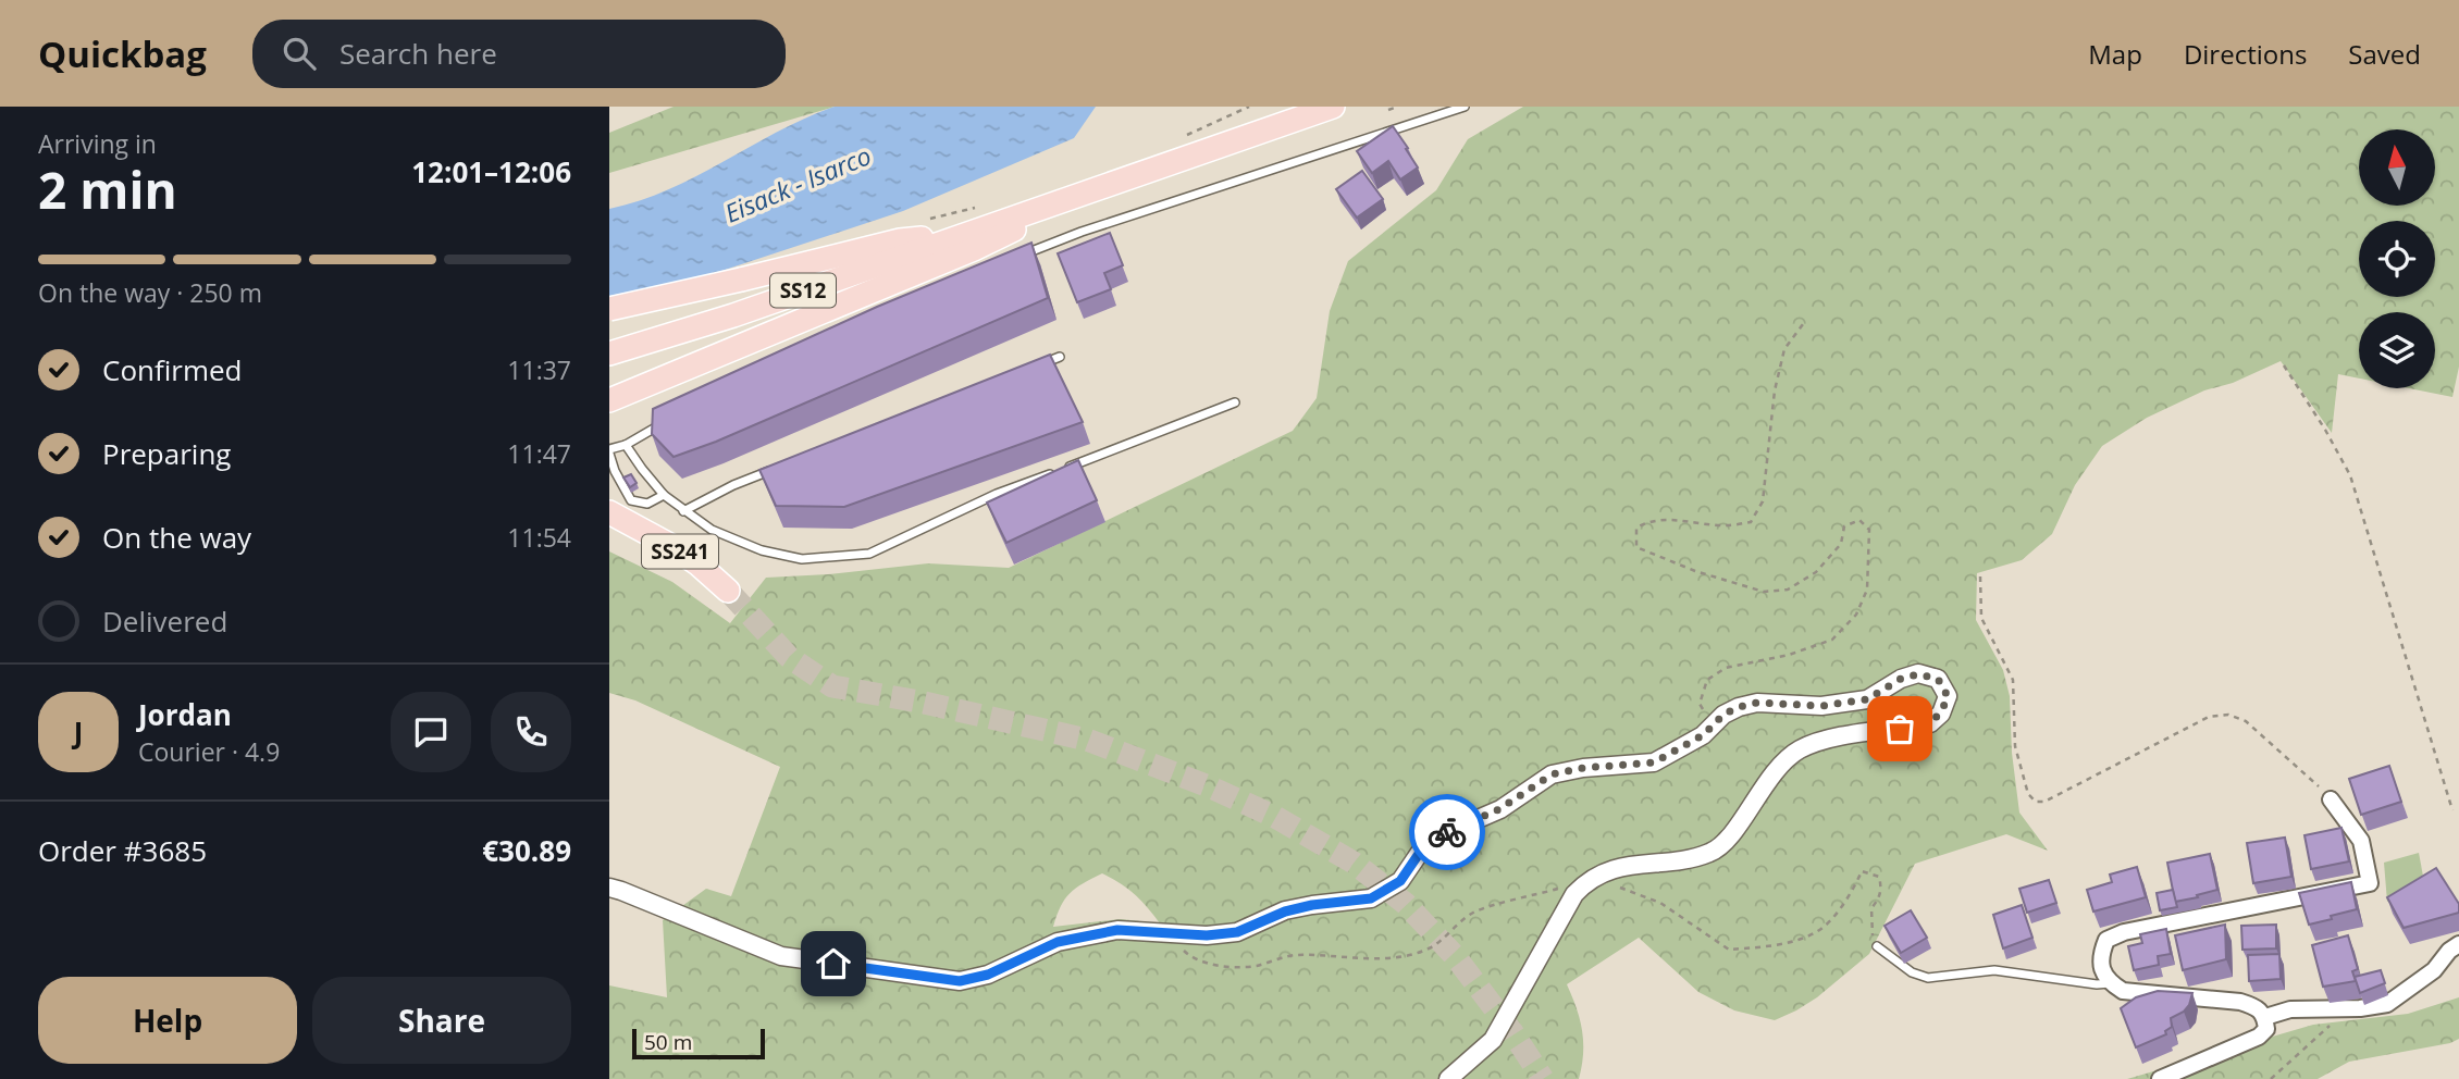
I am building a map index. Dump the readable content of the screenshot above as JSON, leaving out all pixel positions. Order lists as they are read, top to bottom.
{
  "streets": {
    "main road": ["SS12", "SS241"]
  },
  "water": ["Eisack - Isarco"],
  "scale_bar": "50 m",
  "north": "top",
  "page": {
    "header": "Quickbag",
    "search": "Search here",
    "nav": ["Map", "Directions", "Saved"],
    "heading": ["2 min", "Arriving in", "12:01–12:06"],
    "panel": [
      "Jordan",
      "Courier · 4.9",
      "Order #3685",
      "€30.89"
    ],
    "bar": "On the way · 250 m",
    "list": [
      ["Confirmed", "11:37"],
      ["Preparing", "11:47"],
      ["On the way", "11:54"],
      "Delivered"
    ],
    "round": "J",
    "buttons": ["Help", "Share"],
    "scale": "50 m"
  }
}
